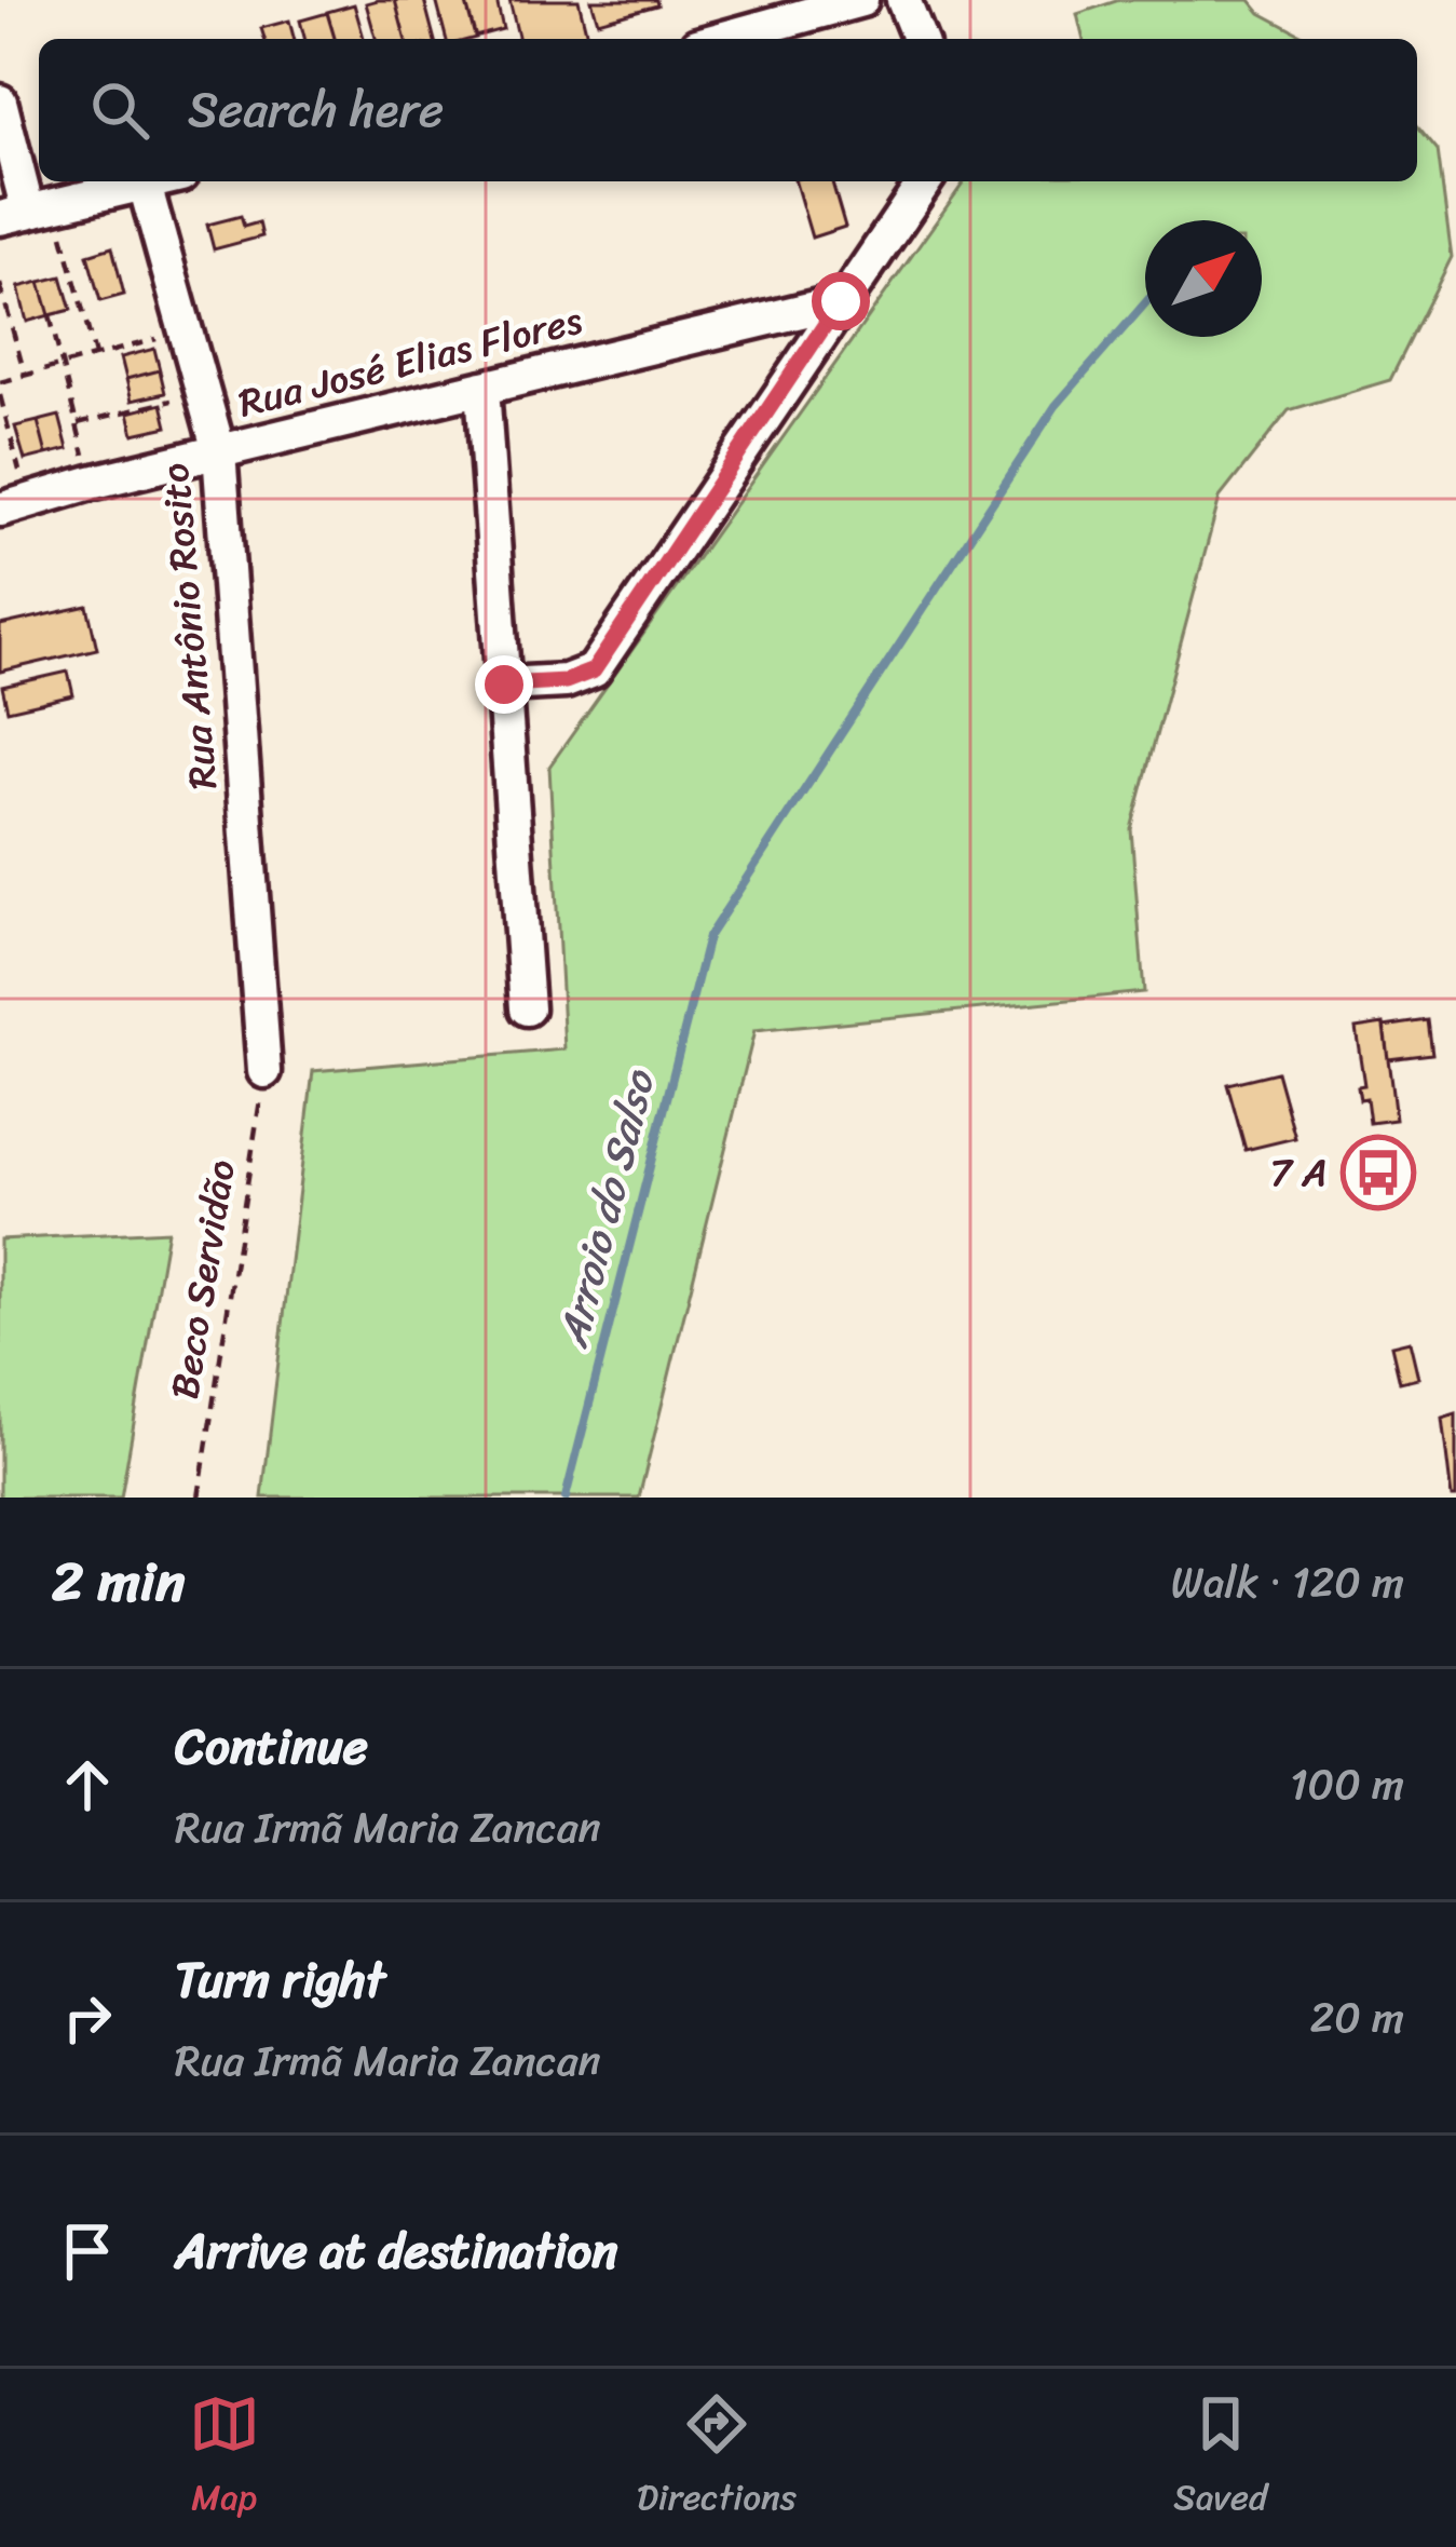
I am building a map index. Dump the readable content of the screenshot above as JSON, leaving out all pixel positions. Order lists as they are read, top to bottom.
{
  "streets": {
    "street": ["Rua José Elias Flores", "Rua Antônio Rosito"],
    "path": ["Beco Servidão"]
  },
  "crossings": [
    ["Rua José Elias Flores", "Rua Antônio Rosito"],
    ["Rua Antônio Rosito", "Beco Servidão"]
  ],
  "water": ["Arroio do Salso"],
  "places": {
    "bus stop": ["7 A"]
  },
  "north": "top right",
  "page": {
    "search": "Search here",
    "heading": ["2 min", "Walk · 120 m"],
    "list": [
      ["Continue", "Rua Irmã Maria Zancan", "100 m"],
      ["Turn right", "Rua Irmã Maria Zancan", "20 m"],
      "Arrive at destination"
    ],
    "nav": ["Map", "Directions", "Saved"]
  }
}
